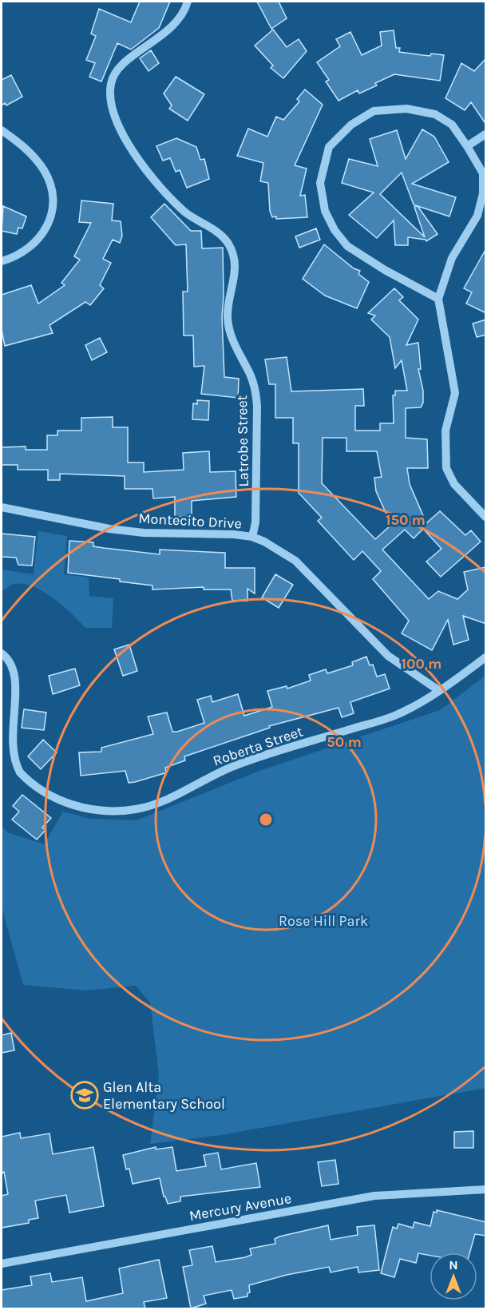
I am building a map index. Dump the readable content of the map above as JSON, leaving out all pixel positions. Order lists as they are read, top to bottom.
{
  "streets": {
    "street": [
      "Latrobe Street",
      "Montecito Drive",
      "Roberta Street",
      "Mercury Avenue"
    ]
  },
  "crossings": [
    ["Latrobe Street", "Montecito Drive"],
    ["Montecito Drive", "Roberta Street"]
  ],
  "parks": ["Rose Hill Park"],
  "places": {
    "school or university": ["Glen Alta Elementary School"]
  },
  "north": "top",
  "rings": ["150 m", "100 m", "50 m"]
}
